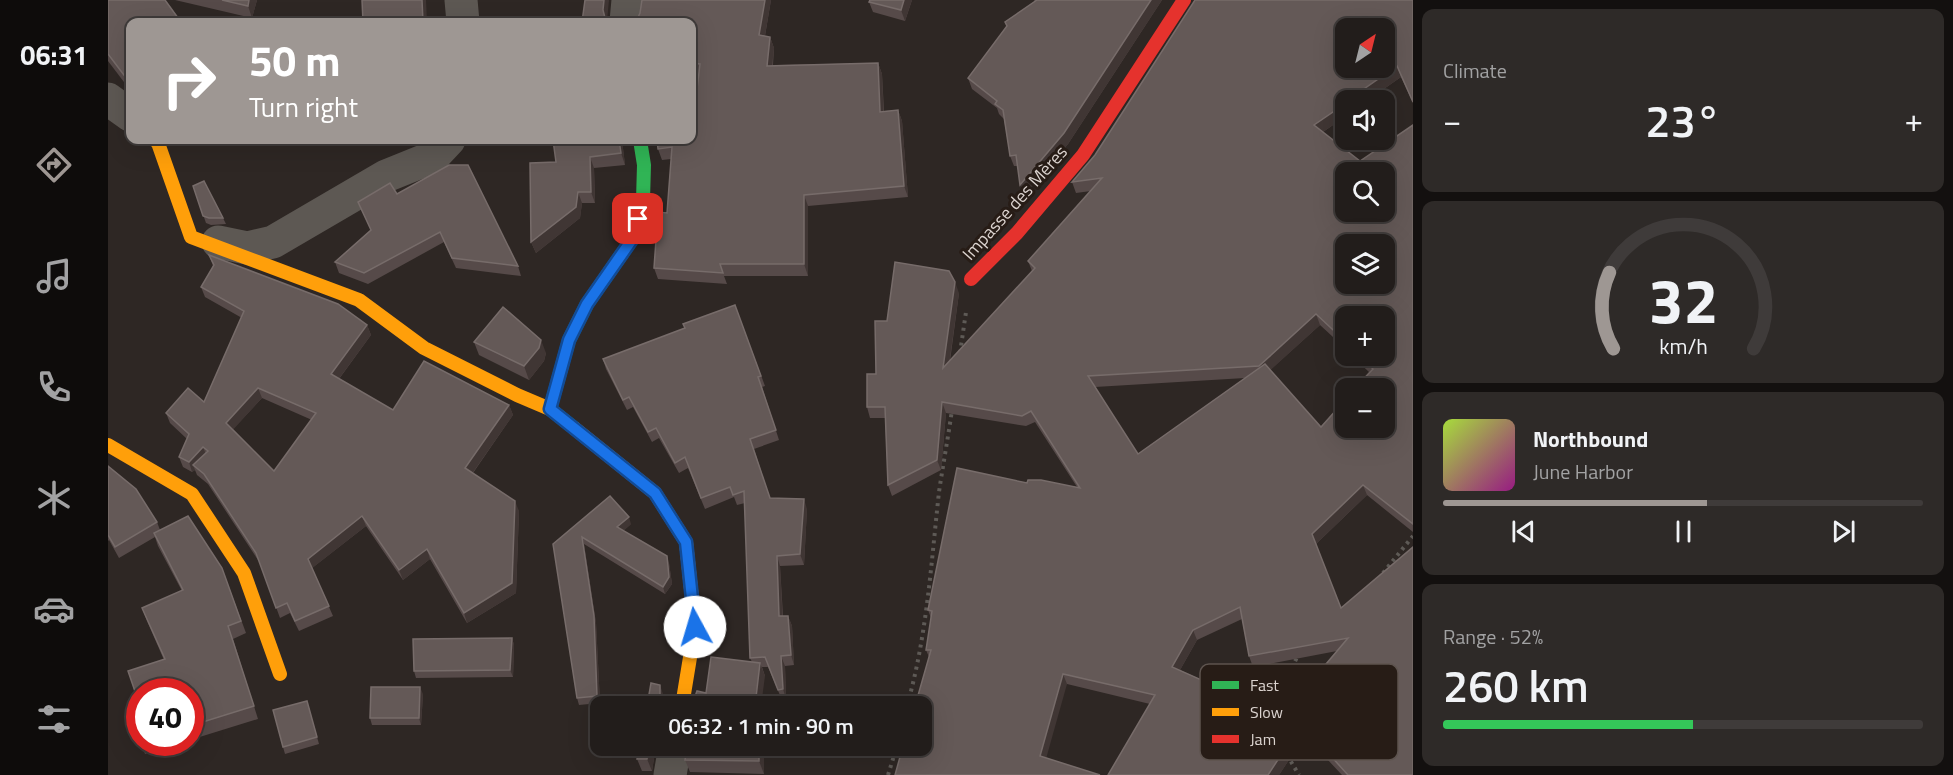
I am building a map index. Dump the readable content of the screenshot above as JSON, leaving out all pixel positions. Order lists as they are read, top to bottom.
{
  "streets": {
    "street": ["Impasse des Mères"]
  },
  "legend": ["Fast", "Slow", "Jam"],
  "north": "top right",
  "page": {
    "tabs": "06:31",
    "tile": [
      "Climate",
      ["Range · 52%", "260 km"]
    ],
    "map_buttons": ["+", "−"],
    "turn": ["50 m", "Turn right"],
    "heat": ["−", "23°", "+"],
    "song": ["Northbound", "June Harbor"],
    "limit": "40",
    "trip": "06:32 · 1 min · 90 m",
    "gauge": ["32", "km/h"]
  }
}
